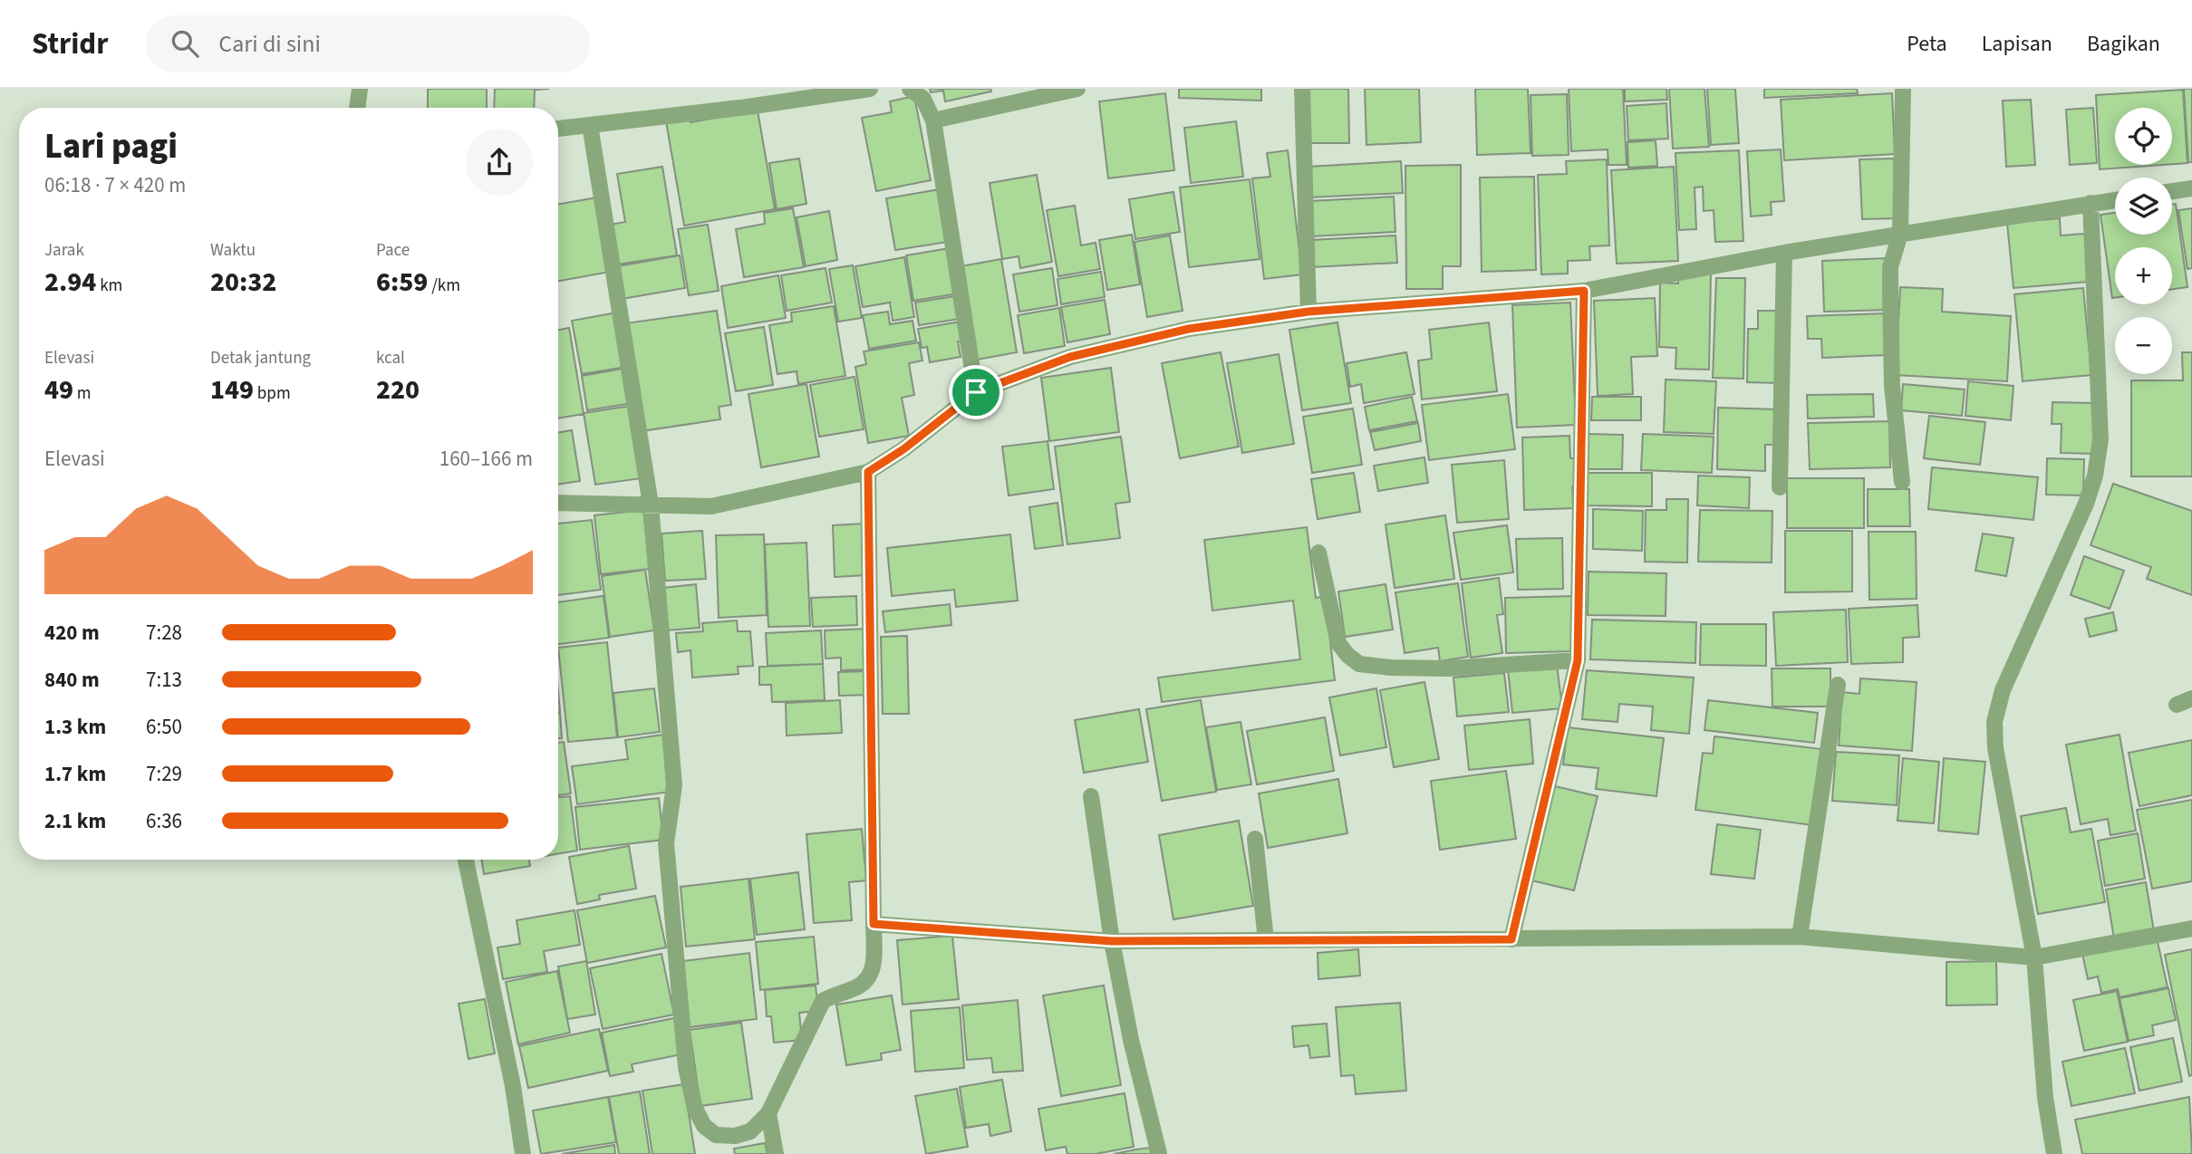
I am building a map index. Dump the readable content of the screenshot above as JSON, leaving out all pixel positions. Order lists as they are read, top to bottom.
{
  "page": {
    "header": "Stridr",
    "search": "Cari di sini",
    "nav": ["Peta", "Lapisan", "Bagikan"],
    "map_buttons": ["+", "−"],
    "heading": ["Lari pagi", "06:18 · 7 × 420 m"],
    "stats": [
      ["Jarak", "2.94 km"],
      ["Waktu", "20:32"],
      ["Pace", "6:59 /km"],
      ["Elevasi", "49 m"],
      ["Detak jantung", "149 bpm"],
      ["kcal", "220"]
    ],
    "chart": ["Elevasi", "160–166 m"],
    "list": [
      {
        "name": "420 m",
        "note": "7:28"
      },
      {
        "name": "840 m",
        "note": "7:13"
      },
      {
        "name": "1.3 km",
        "note": "6:50"
      },
      {
        "name": "1.7 km",
        "note": "7:29"
      },
      {
        "name": "2.1 km",
        "note": "6:36"
      }
    ]
  }
}
